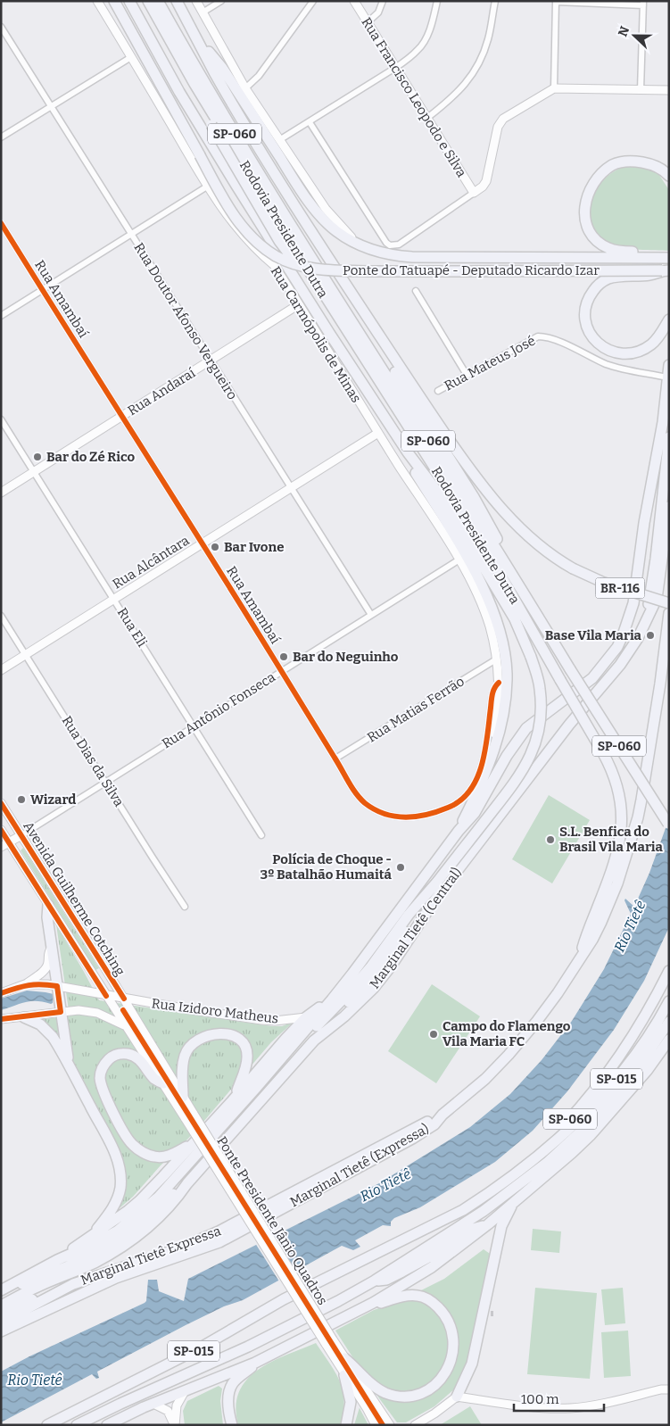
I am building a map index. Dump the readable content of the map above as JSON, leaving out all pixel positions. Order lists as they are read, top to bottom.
{
  "streets": {
    "highway": [
      "SP-060",
      "Rodovia Presidente Dutra",
      "Ponte do Tatuapé - Deputado Ricardo Izar",
      "BR-116",
      "Marginal Tietê (Central)",
      "SP-015",
      "Marginal Tietê (Expressa)",
      "Marginal Tietê Expressa"
    ],
    "main road": [
      "Rua Francisco Leopodo e Silva",
      "Rua Amambaí",
      "Rua Carmópolis de Minas",
      "Rua Andaraí",
      "Rua Alcântara",
      "Rua Antônio Fonseca",
      "Avenida Guilherme Cotching",
      "Rua Izidoro Matheus",
      "Ponte Presidente Jânio Quadros"
    ],
    "street": [
      "Rua Doutor Afonso Vergueiro",
      "Rua Mateus José",
      "Rua Eli",
      "Rua Matias Ferrão",
      "Rua Dias da Silva"
    ]
  },
  "crossings": [
    ["SP-060", "SP-015"],
    ["Rodovia Presidente Dutra", "Ponte do Tatuapé - Deputado Ricardo Izar"],
    ["Rodovia Presidente Dutra", "Marginal Tietê (Expressa)"],
    ["Rua Amambaí", "Rua Carmópolis de Minas"],
    ["Rua Amambaí", "Rua Andaraí"],
    ["Rua Amambaí", "Rua Alcântara"],
    ["Rua Amambaí", "Rua Matias Ferrão"],
    ["Rua Amambaí", "Rua Antônio Fonseca"],
    ["Rua Doutor Afonso Vergueiro", "Rua Andaraí"],
    ["Rua Doutor Afonso Vergueiro", "Rua Alcântara"],
    ["Rua Doutor Afonso Vergueiro", "Rua Antônio Fonseca"],
    ["Rua Carmópolis de Minas", "Rua Andaraí"],
    ["Rua Carmópolis de Minas", "Rua Alcântara"],
    ["Rua Carmópolis de Minas", "Rua Matias Ferrão"],
    ["Rua Carmópolis de Minas", "Rua Antônio Fonseca"],
    ["Rua Andaraí", "Rua Eli"],
    ["Rua Alcântara", "Rua Eli"],
    ["Rua Alcântara", "Rua Dias da Silva"],
    ["Rua Eli", "Rua Antônio Fonseca"],
    ["Rua Antônio Fonseca", "Rua Dias da Silva"],
    ["Rua Antônio Fonseca", "Avenida Guilherme Cotching"],
    ["Avenida Guilherme Cotching", "Rua Izidoro Matheus"],
    ["Avenida Guilherme Cotching", "Ponte Presidente Jânio Quadros"],
    ["Marginal Tietê (Expressa)", "Marginal Tietê Expressa"]
  ],
  "water": ["Rio Tietê"],
  "places": [
    "Bar do Zé Rico",
    "Bar Ivone",
    "Base Vila Maria",
    "Bar do Neguinho",
    "Wizard",
    "S.L. Benfica do Brasil Vila Maria",
    "Polícia de Choque - 3º Batalhão Humaitá",
    "Campo do Flamengo Vila Maria FC"
  ],
  "scale_bar": "100 m",
  "north": "left"
}
